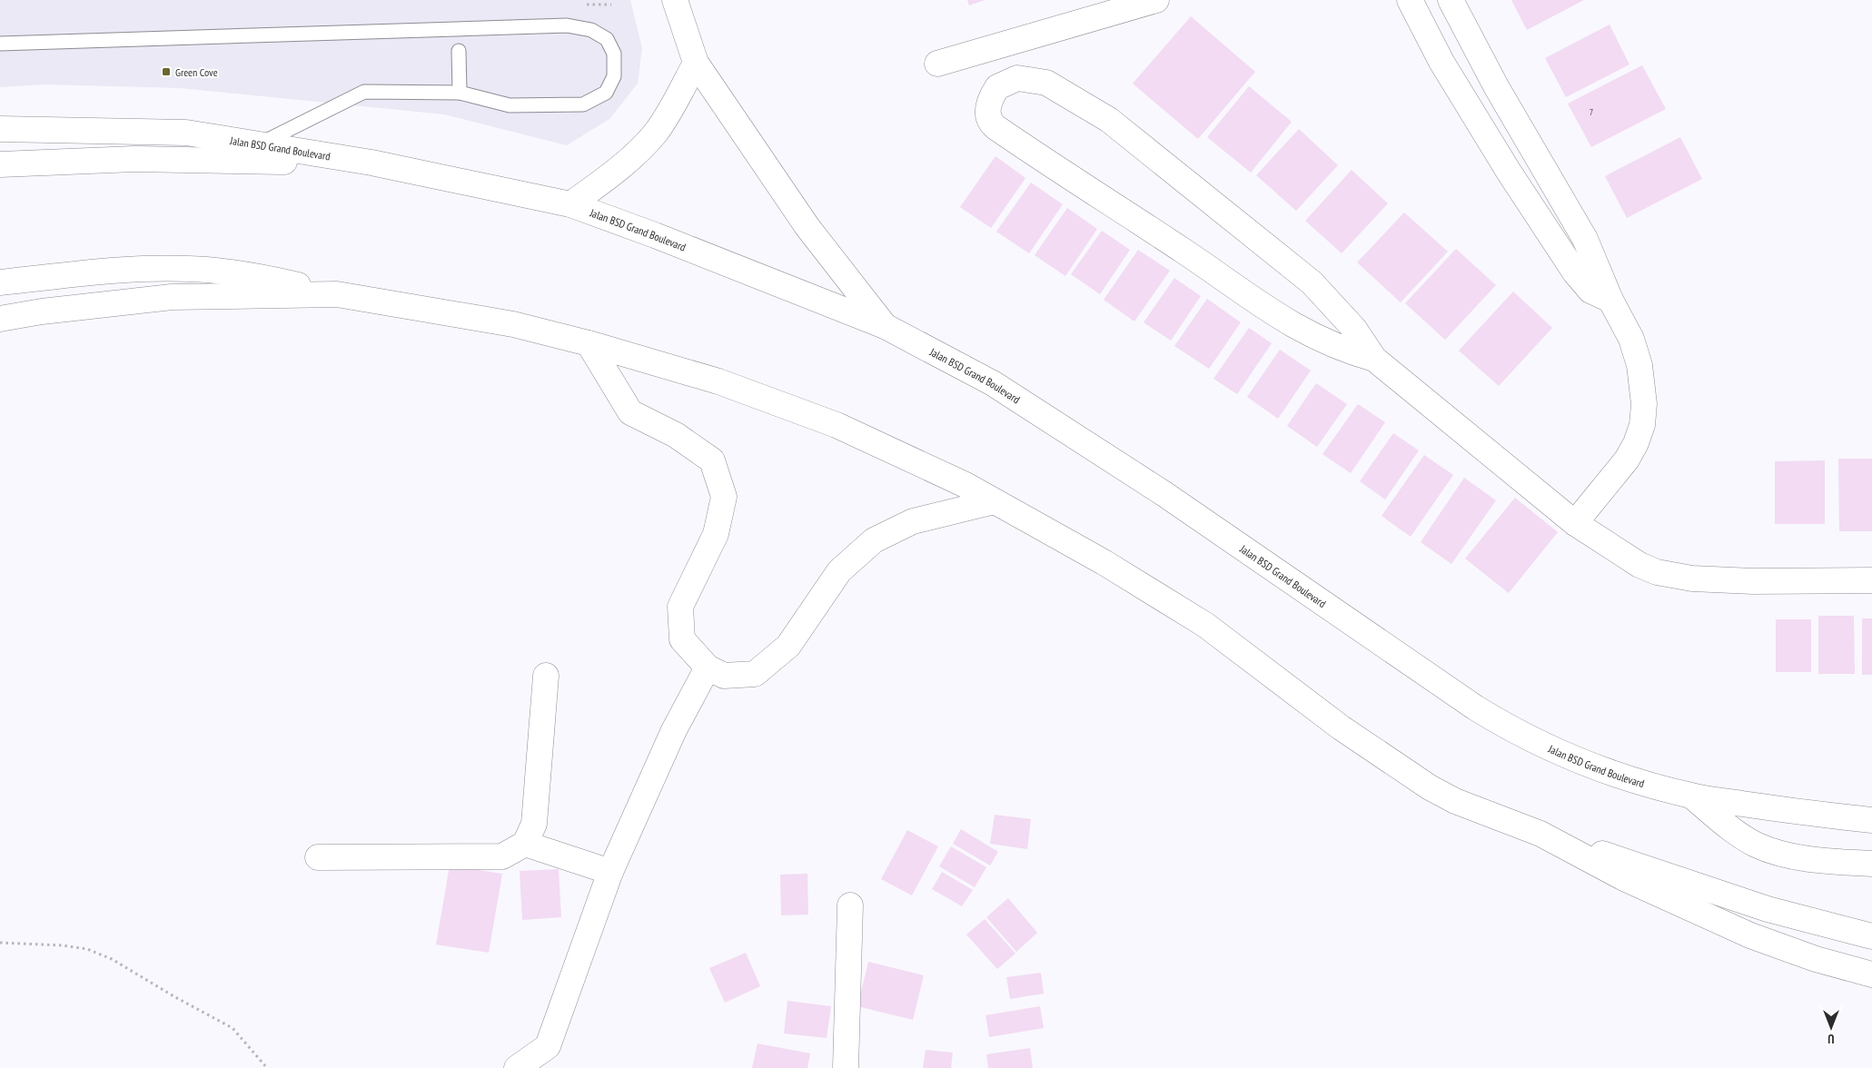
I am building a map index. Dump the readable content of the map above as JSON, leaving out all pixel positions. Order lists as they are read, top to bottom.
{
  "streets": {
    "main road": ["Jalan BSD Grand Boulevard"]
  },
  "places": {
    "transit": ["Green Cove"]
  },
  "house_numbers": ["7"],
  "north": "bottom"
}
